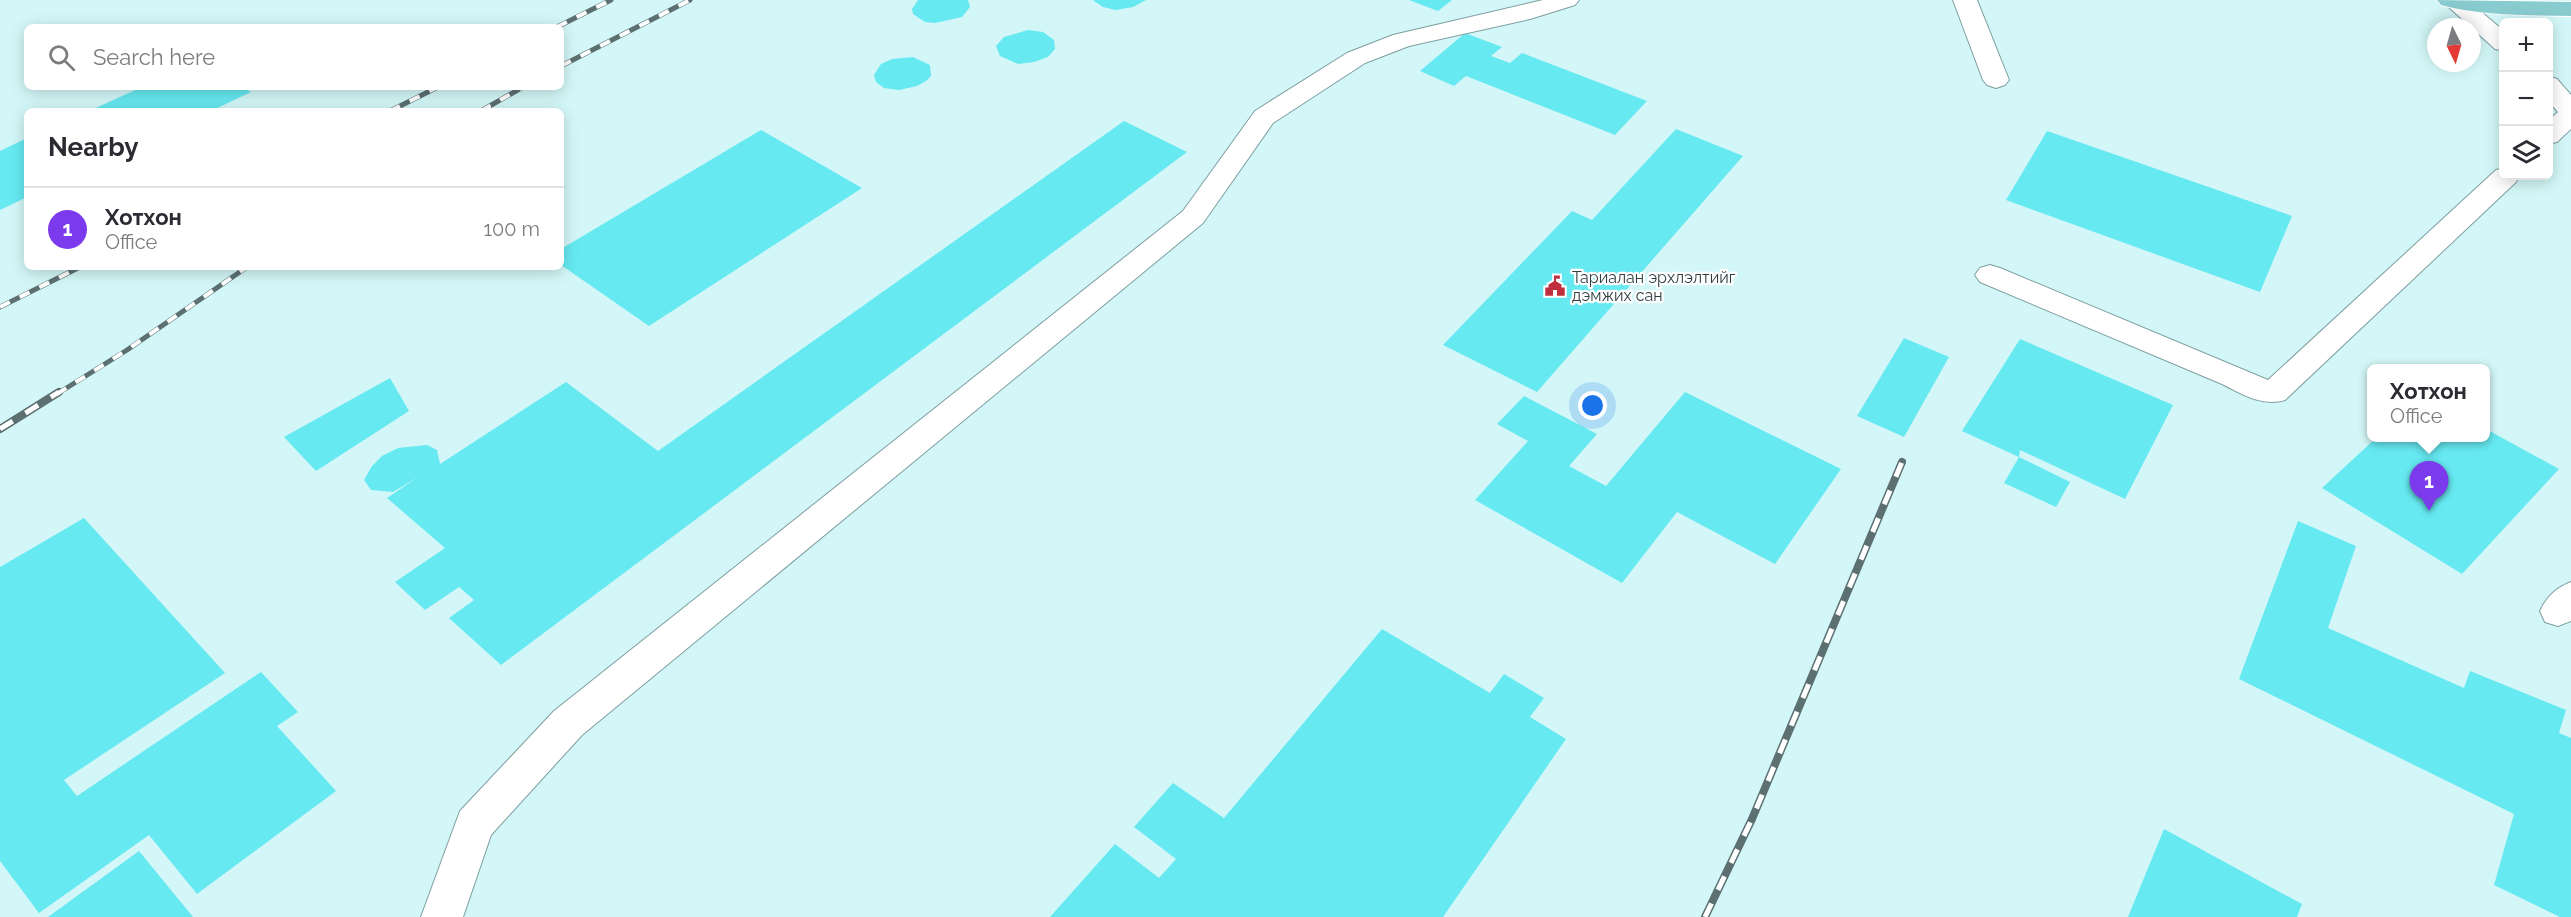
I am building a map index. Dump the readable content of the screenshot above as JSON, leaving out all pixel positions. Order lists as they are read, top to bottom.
{
  "places": {
    "public building": ["Тариалан эрхлэлтийг дэмжих сан"]
  },
  "north": "bottom",
  "page": {
    "map_buttons": ["+", "−"],
    "search": "Search here",
    "heading": "Nearby",
    "list": [
      {
        "mark": "1",
        "name": "Хотхон",
        "note": "Office",
        "value": "100 m"
      }
    ],
    "popup": ["Хотхон", "Office"],
    "pins": "1"
  }
}
